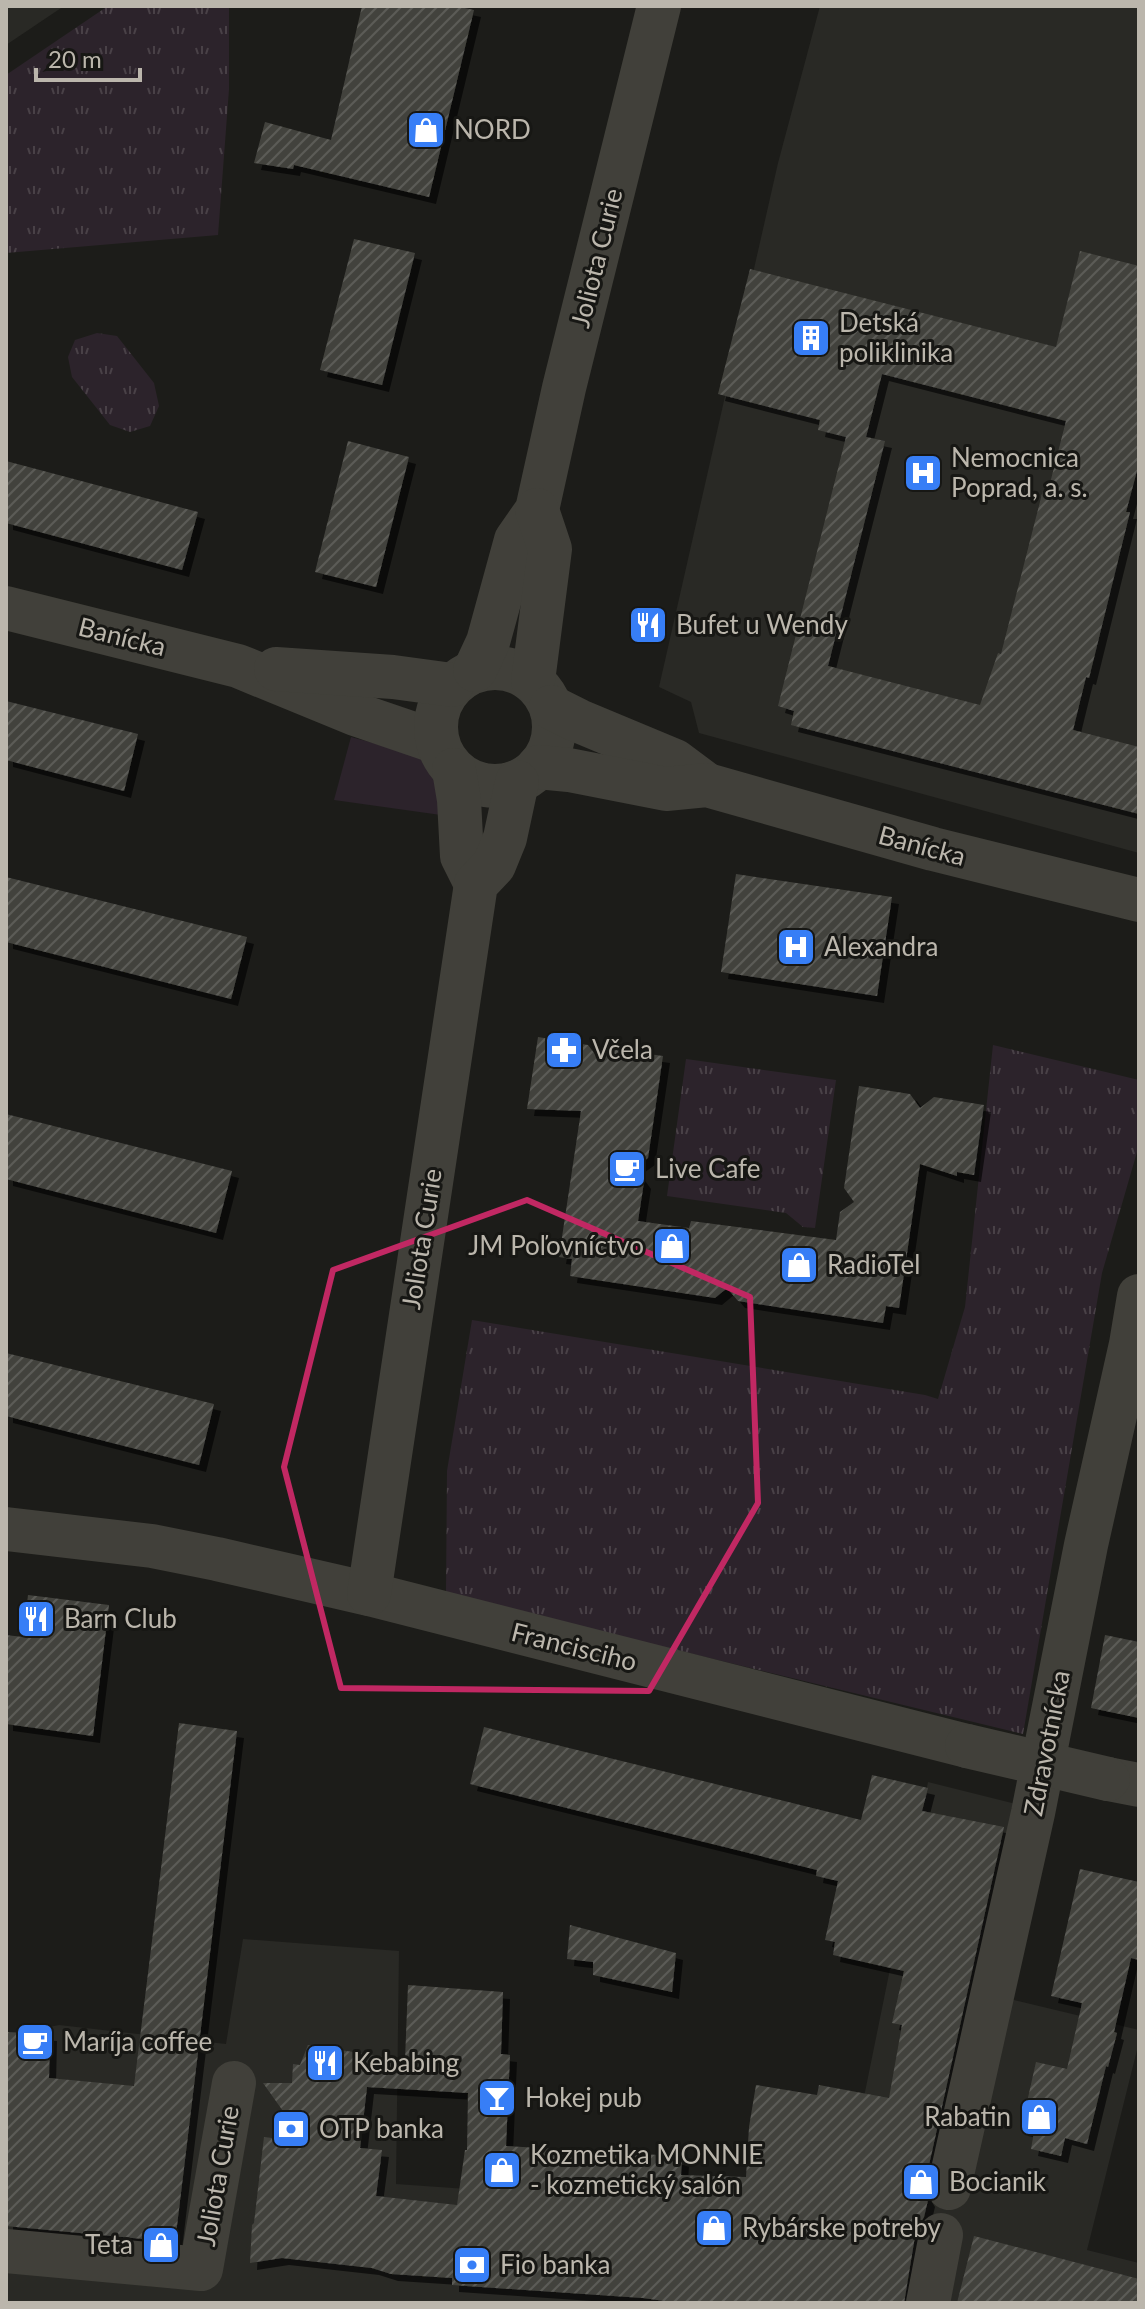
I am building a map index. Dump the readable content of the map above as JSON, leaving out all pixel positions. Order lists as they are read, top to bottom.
{
  "streets": {
    "street": [
      "Joliota Curie",
      "Banícka",
      "Francisciho",
      "Zdravotnícka"
    ]
  },
  "crossings": [
    ["Joliota Curie", "Banícka"],
    ["Joliota Curie", "Francisciho"]
  ],
  "places": {
    "shop": [
      "NORD",
      "JM Poľovníctvo",
      "RadioTel",
      "Rabatin",
      "Kozmetika MONNIE - kozmetický salón",
      "Bocianik",
      "Rybárske potreby",
      "Teta"
    ],
    "building": ["Detská poliklinika"],
    "hospital": ["Nemocnica Poprad, a. s.", "Alexandra"],
    "restaurant": ["Bufet u Wendy", "Barn Club", "Kebabing"],
    "pharmacy": ["Včela"],
    "cafe": ["Live Cafe", "Maríja coffee"],
    "bar": ["Hokej pub"],
    "bank": ["OTP banka", "Fio banka"]
  },
  "scale_bar": "20 m"
}
